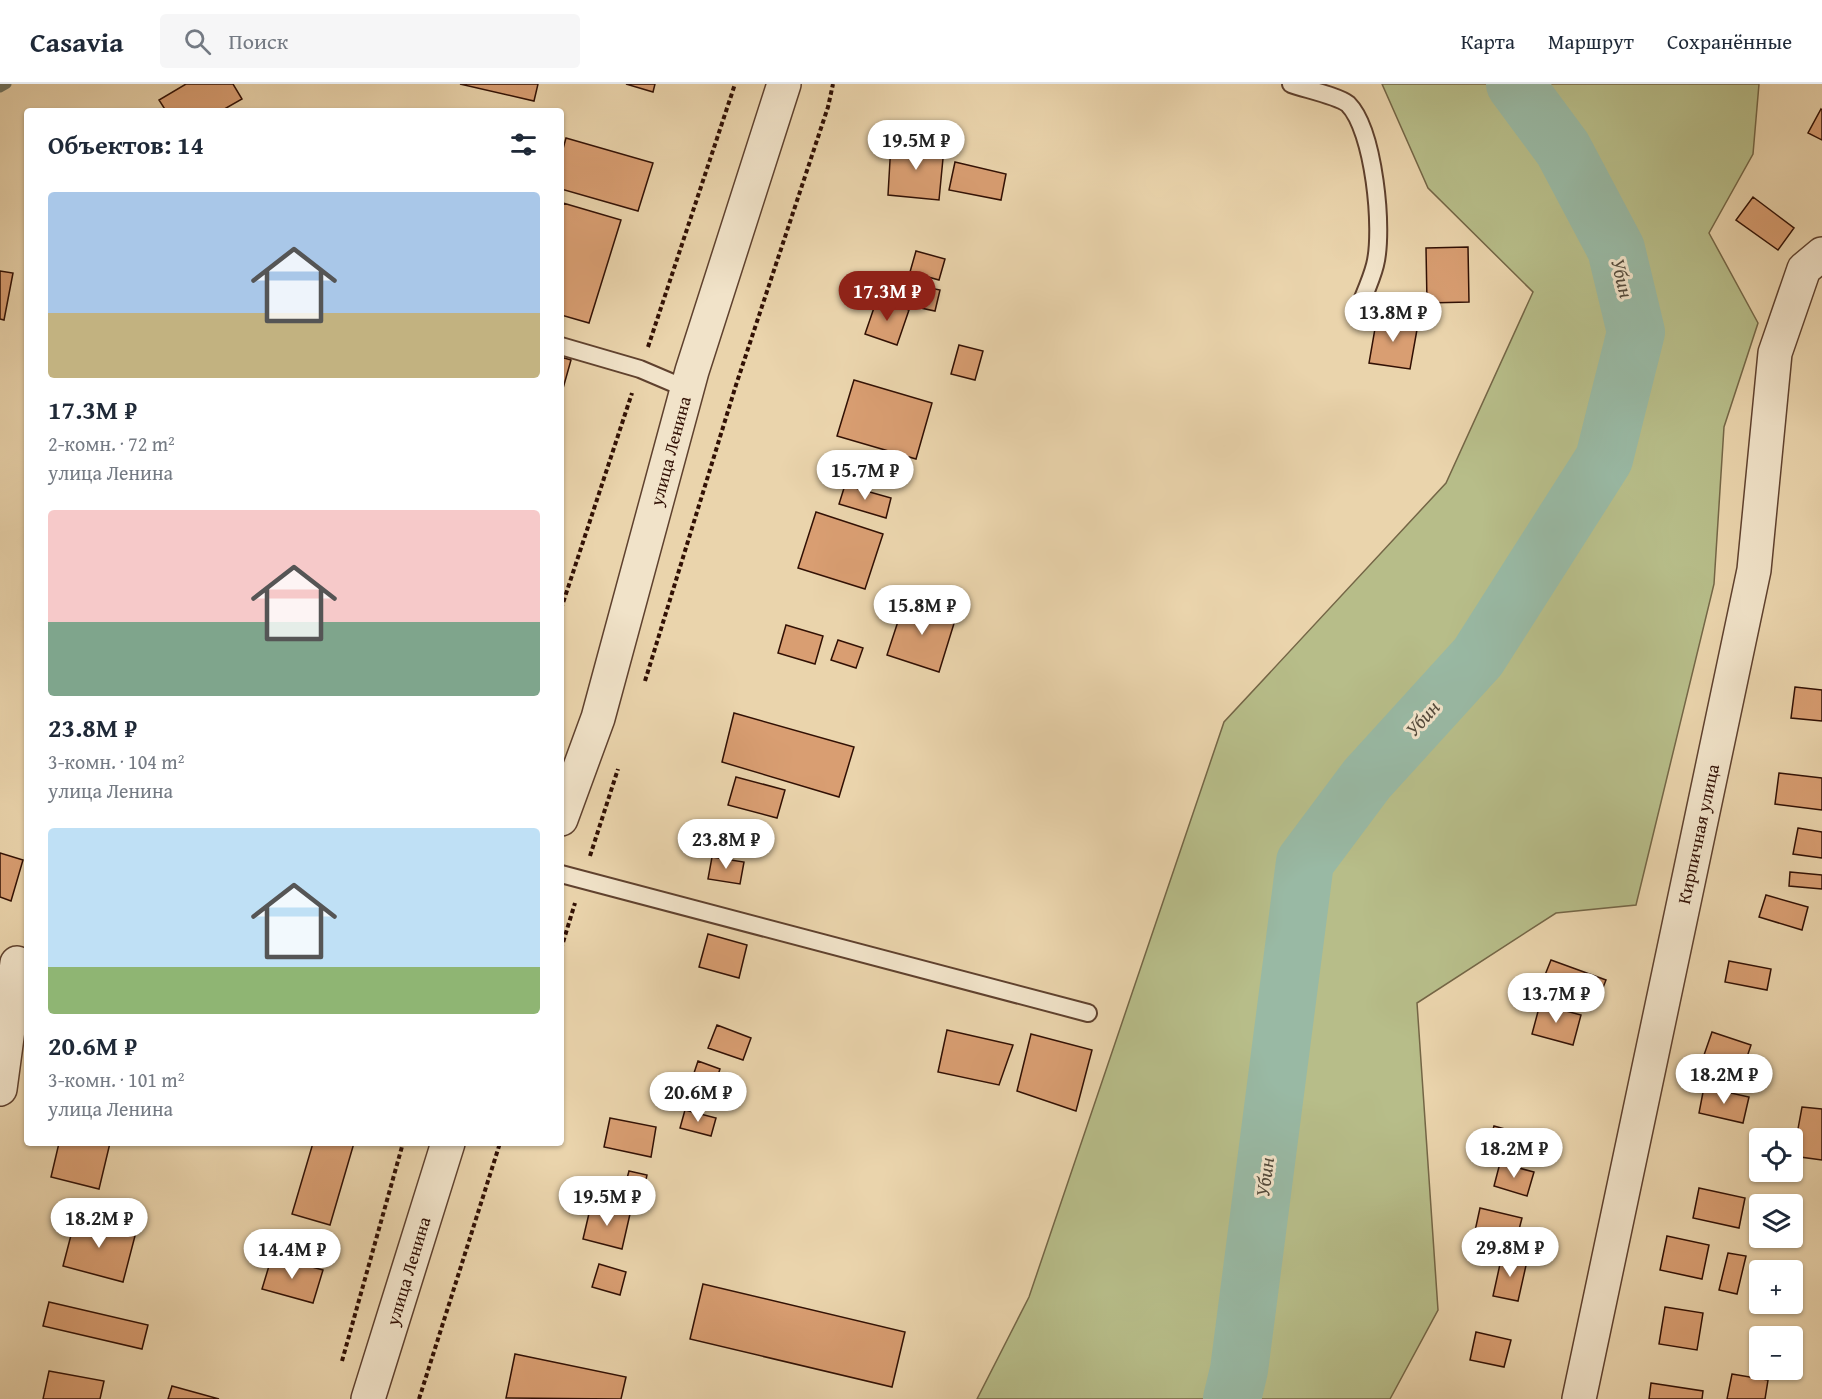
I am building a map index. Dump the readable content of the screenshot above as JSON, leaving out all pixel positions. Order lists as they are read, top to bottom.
{
  "streets": {
    "street": ["улица Ленина", "Кирпичная улица"]
  },
  "water": ["Убин"],
  "page": {
    "header": "Casavia",
    "search": "Поиск",
    "nav": ["Карта", "Маршрут", "Сохранённые"],
    "heading": "Объектов: 14",
    "price": [
      "19.5M ₽",
      "17.3M ₽",
      "13.8M ₽",
      "15.7M ₽",
      "15.8M ₽",
      "23.8M ₽",
      "13.7M ₽",
      "18.2M ₽",
      "20.6M ₽",
      "18.2M ₽",
      "19.5M ₽",
      "18.2M ₽",
      "29.8M ₽",
      "14.4M ₽"
    ],
    "list": [
      {
        "name": "17.3M ₽",
        "note": "2-комн. · 72 m² · улица Ленина"
      },
      {
        "name": "23.8M ₽",
        "note": "3-комн. · 104 m² · улица Ленина"
      },
      {
        "name": "20.6M ₽",
        "note": "3-комн. · 101 m² · улица Ленина"
      }
    ],
    "map_buttons": ["+", "−"]
  }
}
